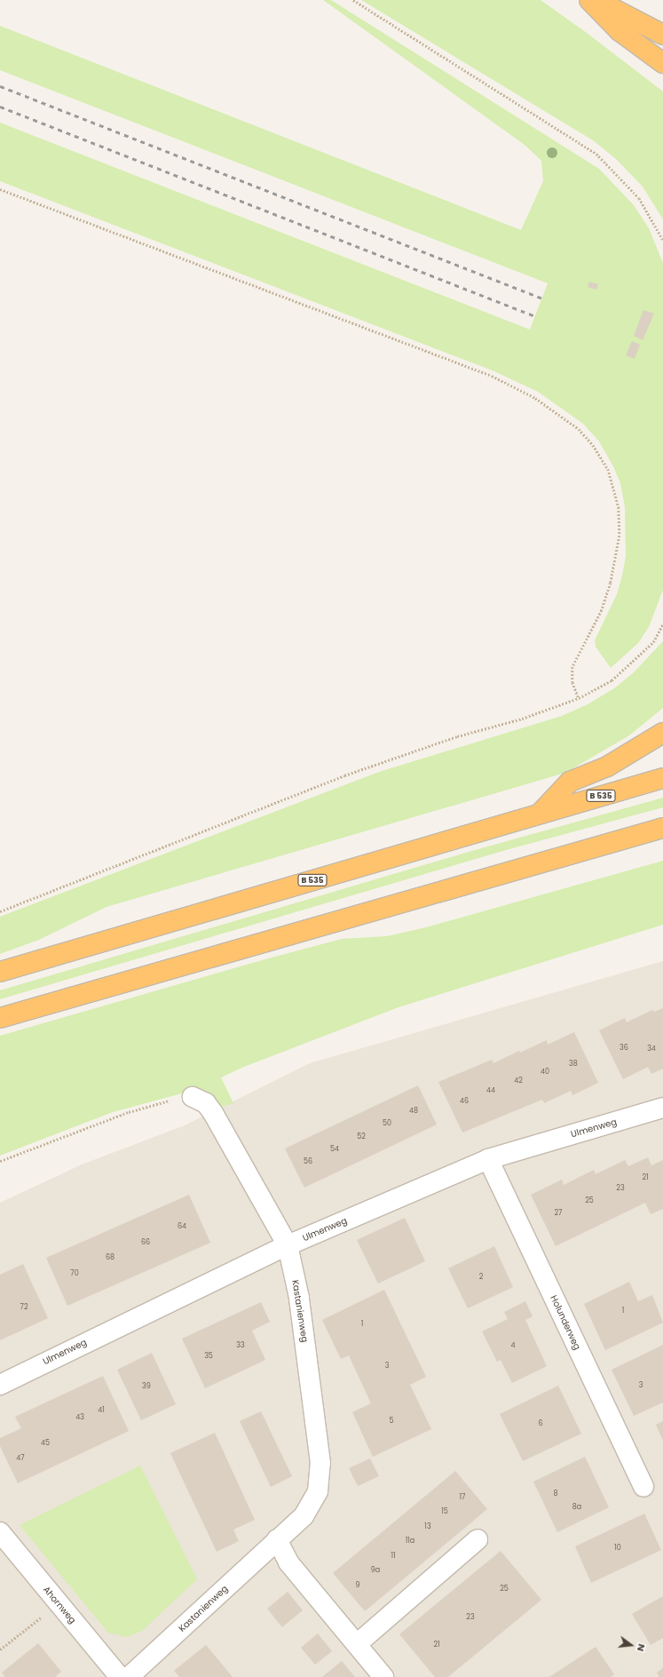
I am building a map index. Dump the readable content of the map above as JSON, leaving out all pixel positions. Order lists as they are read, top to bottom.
{
  "streets": {
    "highway": ["B 535"],
    "street": [
      "Ulmenweg",
      "Kastanienweg",
      "Holunderweg",
      "Ahornweg"
    ]
  },
  "crossings": [
    ["Ulmenweg", "Kastanienweg"],
    ["Ulmenweg", "Holunderweg"]
  ],
  "house_numbers": [
    "36",
    "34",
    "38",
    "40",
    "42",
    "44",
    "46",
    "48",
    "50",
    "52",
    "54",
    "56",
    "21",
    "23",
    "25",
    "27",
    "64",
    "66",
    "68",
    "70",
    "2",
    "72",
    "1",
    "1",
    "33",
    "4",
    "35",
    "3",
    "3",
    "39",
    "41",
    "43",
    "5",
    "6",
    "45",
    "47",
    "8",
    "17",
    "8a",
    "15",
    "13",
    "11a",
    "10",
    "11",
    "9a",
    "9",
    "25",
    "23",
    "21"
  ],
  "north": "right"
}
